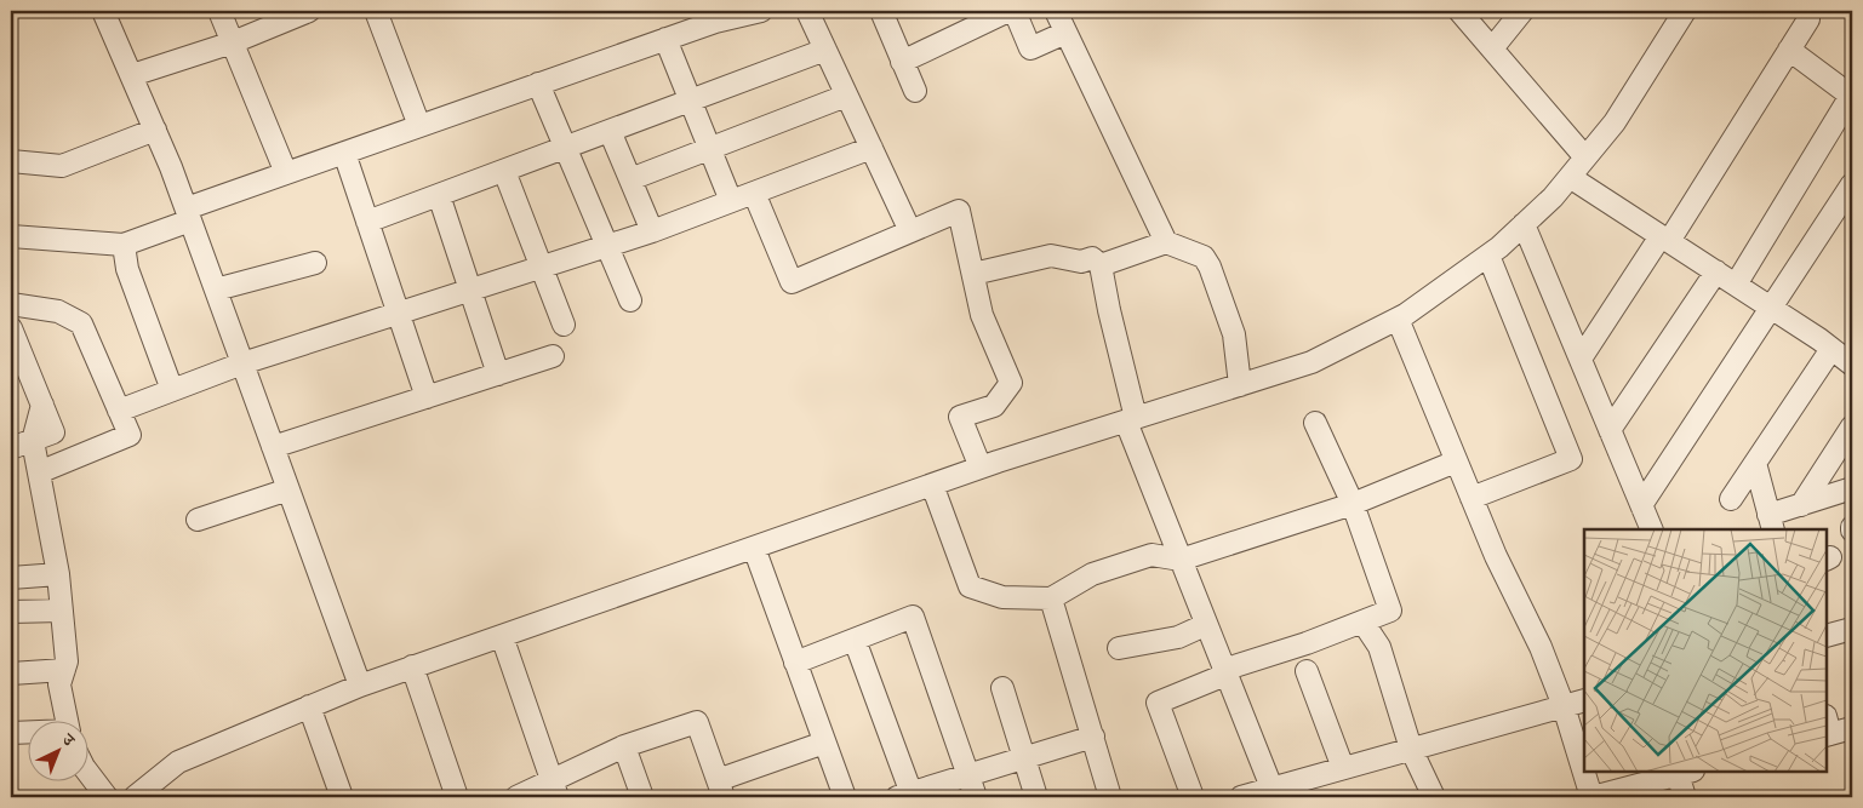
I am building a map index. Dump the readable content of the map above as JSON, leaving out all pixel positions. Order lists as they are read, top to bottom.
{
  "north": "top right"
}
